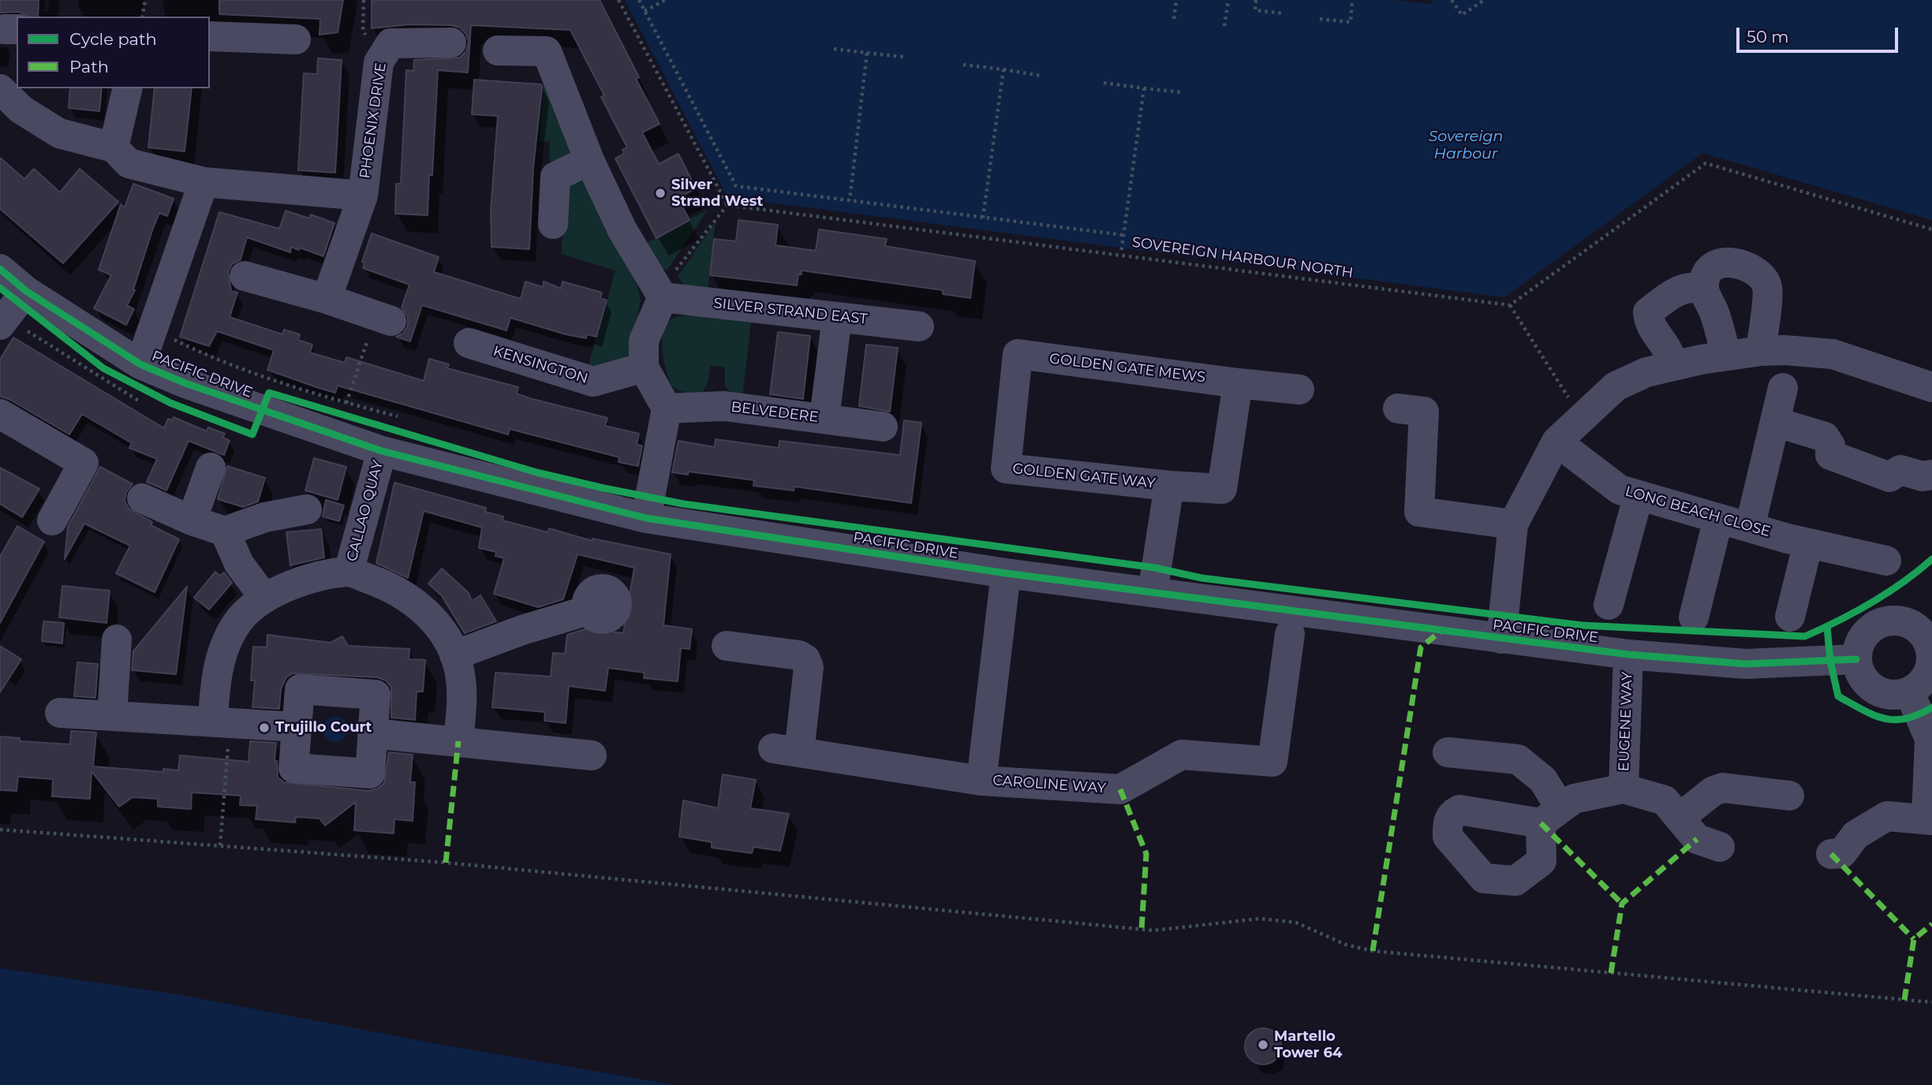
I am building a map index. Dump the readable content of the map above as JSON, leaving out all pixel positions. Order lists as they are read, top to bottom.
{
  "streets": {
    "street": [
      "PHOENIX DRIVE",
      "SILVER STRAND EAST",
      "KENSINGTON",
      "GOLDEN GATE MEWS",
      "PACIFIC DRIVE",
      "BELVEDERE",
      "GOLDEN GATE WAY",
      "CALLAO QUAY",
      "LONG BEACH CLOSE",
      "EUGENE WAY",
      "CAROLINE WAY"
    ],
    "path": ["SOVEREIGN HARBOUR NORTH"]
  },
  "crossings": [
    ["GOLDEN GATE MEWS", "GOLDEN GATE WAY"],
    ["PACIFIC DRIVE", "GOLDEN GATE WAY"],
    ["PACIFIC DRIVE", "CALLAO QUAY"],
    ["PACIFIC DRIVE", "EUGENE WAY"],
    ["PACIFIC DRIVE", "CAROLINE WAY"]
  ],
  "water": ["Sovereign Harbour"],
  "places": ["Silver Strand West", "Trujillo Court", "Martello Tower 64"],
  "legend": ["Cycle path", "Path"],
  "scale_bar": "50 m"
}
